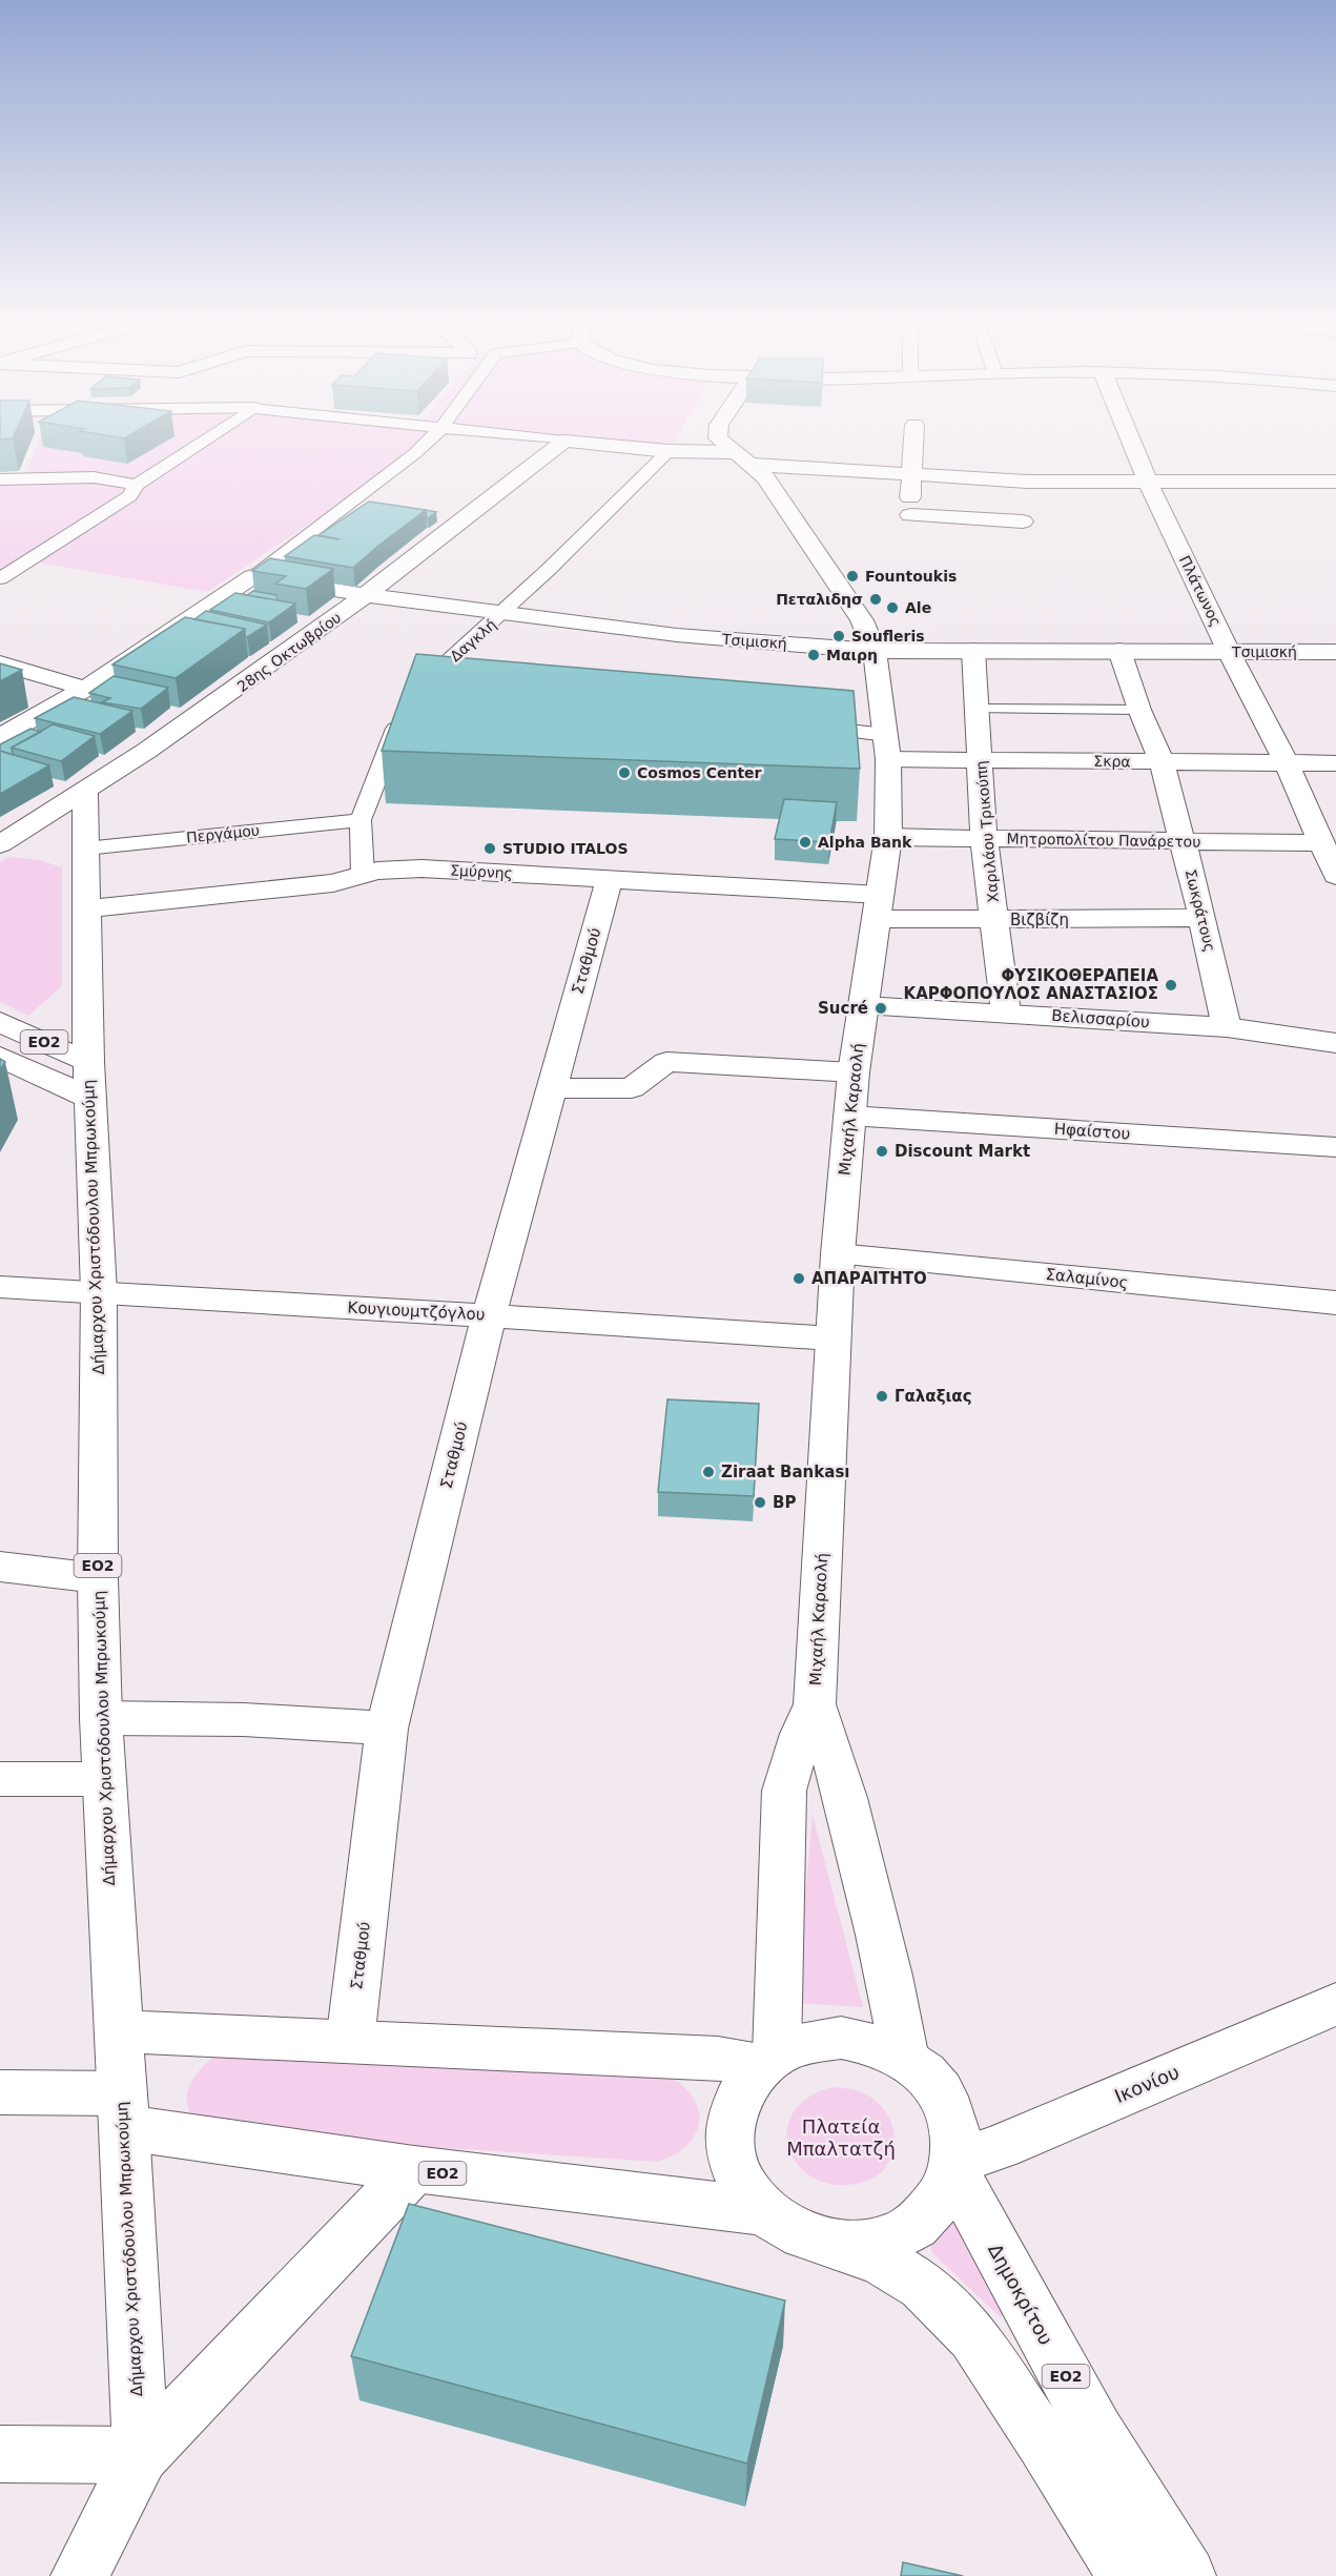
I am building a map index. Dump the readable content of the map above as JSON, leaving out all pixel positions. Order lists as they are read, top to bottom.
{
  "streets": {
    "street": [
      "Πλάτωνος",
      "Δαγκλή",
      "Τσιμισκή",
      "28ης Οκτωβρίου",
      "Σκρα",
      "Χαριλάου Τρικούπη",
      "Περγάμου",
      "Μητροπολίτου Πανάρετου",
      "Σμύρνης",
      "Σωκράτους",
      "Βιζβίζη",
      "Σταθμού",
      "Βελισσαρίου",
      "ΕΟ2",
      "Μιχαήλ Καραολή",
      "Ηφαίστου",
      "Δήμαρχου Χριστόδουλου Μπρωκούμη",
      "Σαλαμίνος",
      "Κουγιουμτζόγλου",
      "Ικονίου",
      "Δημοκρίτου"
    ]
  },
  "crossings": [
    ["Πλάτωνος", "Τσιμισκή"],
    ["Πλάτωνος", "Σκρα"],
    ["Πλάτωνος", "Μητροπολίτου Πανάρετου"],
    ["Δαγκλή", "Τσιμισκή"],
    ["Δαγκλή", "Περγάμου"],
    ["Δαγκλή", "Σμύρνης"],
    ["Τσιμισκή", "28ης Οκτωβρίου"],
    ["Τσιμισκή", "Χαριλάου Τρικούπη"],
    ["Τσιμισκή", "Σωκράτους"],
    ["Τσιμισκή", "Μιχαήλ Καραολή"],
    ["28ης Οκτωβρίου", "Δήμαρχου Χριστόδουλου Μπρωκούμη"],
    ["Σκρα", "Χαριλάου Τρικούπη"],
    ["Σκρα", "Σωκράτους"],
    ["Σκρα", "Μιχαήλ Καραολή"],
    ["Χαριλάου Τρικούπη", "Μητροπολίτου Πανάρετου"],
    ["Χαριλάου Τρικούπη", "Βιζβίζη"],
    ["Χαριλάου Τρικούπη", "Βελισσαρίου"],
    ["Περγάμου", "Δήμαρχου Χριστόδουλου Μπρωκούμη"],
    ["Μητροπολίτου Πανάρετου", "Σωκράτους"],
    ["Μητροπολίτου Πανάρετου", "Μιχαήλ Καραολή"],
    ["Σμύρνης", "Βιζβίζη"],
    ["Σμύρνης", "Σταθμού"],
    ["Σμύρνης", "Μιχαήλ Καραολή"],
    ["Σμύρνης", "Δήμαρχου Χριστόδουλου Μπρωκούμη"],
    ["Σωκράτους", "Βιζβίζη"],
    ["Σωκράτους", "Βελισσαρίου"],
    ["Βιζβίζη", "Μιχαήλ Καραολή"],
    ["Σταθμού", "Κουγιουμτζόγλου"],
    ["Βελισσαρίου", "Μιχαήλ Καραολή"],
    ["ΕΟ2", "Μιχαήλ Καραολή"],
    ["ΕΟ2", "Δήμαρχου Χριστόδουλου Μπρωκούμη"],
    ["ΕΟ2", "Ικονίου"],
    ["ΕΟ2", "Δημοκρίτου"],
    ["Μιχαήλ Καραολή", "Ηφαίστου"],
    ["Μιχαήλ Καραολή", "Σαλαμίνος"],
    ["Μιχαήλ Καραολή", "Κουγιουμτζόγλου"],
    ["Μιχαήλ Καραολή", "Ικονίου"],
    ["Μιχαήλ Καραολή", "Δημοκρίτου"],
    ["Δήμαρχου Χριστόδουλου Μπρωκούμη", "Κουγιουμτζόγλου"],
    ["Ικονίου", "Δημοκρίτου"]
  ],
  "parks": ["Πλατεία Μπαλτατζή"],
  "places": [
    "Fountoukis",
    "Πεταλιδησ",
    "Ale",
    "Soufleris",
    "Μαιρη",
    "Cosmos Center",
    "Alpha Bank",
    "STUDIO ITALOS",
    "ΦΥΣΙΚΟΘΕΡΑΠΕΙΑ ΚΑΡΦΟΠΟΥΛΟΣ ΑΝΑΣΤΑΣΙΟΣ",
    "Sucré",
    "Discount Markt",
    "ΑΠΑΡΑΙΤΗΤΟ",
    "Γαλαξιας",
    "Ziraat Bankası",
    "BP"
  ]
}
